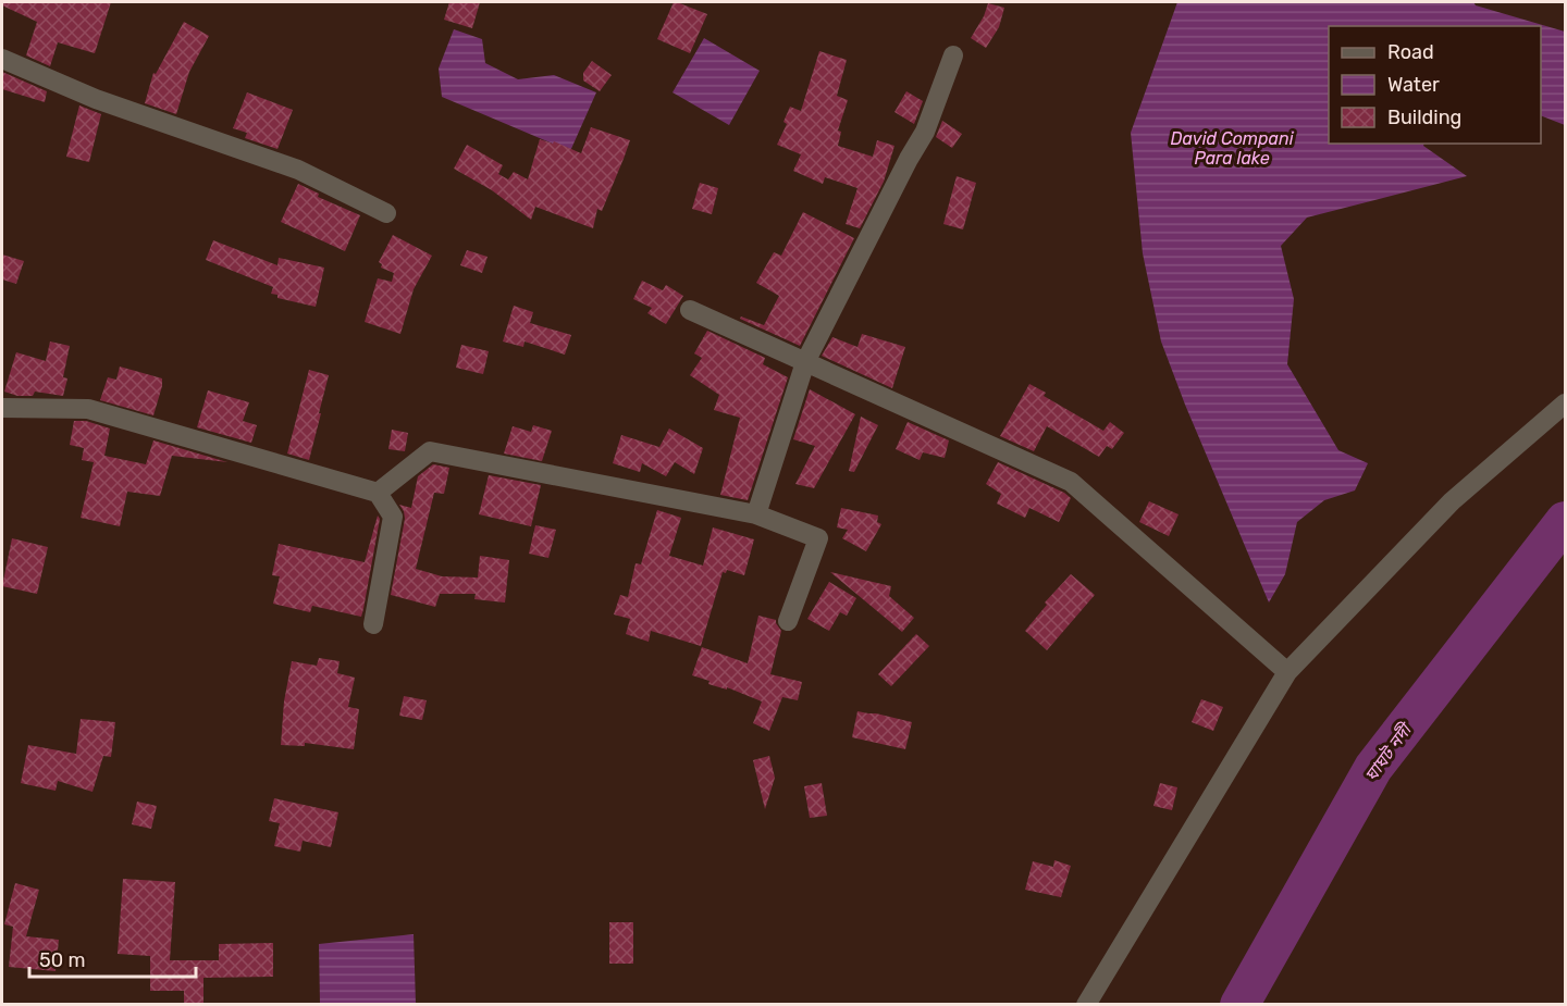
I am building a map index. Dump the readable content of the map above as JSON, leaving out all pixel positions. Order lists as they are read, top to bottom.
{
  "water": ["David Compani Para lake", "ঘাঘট নদী"],
  "legend": ["Road", "Water", "Building"],
  "scale_bar": "50 m"
}
